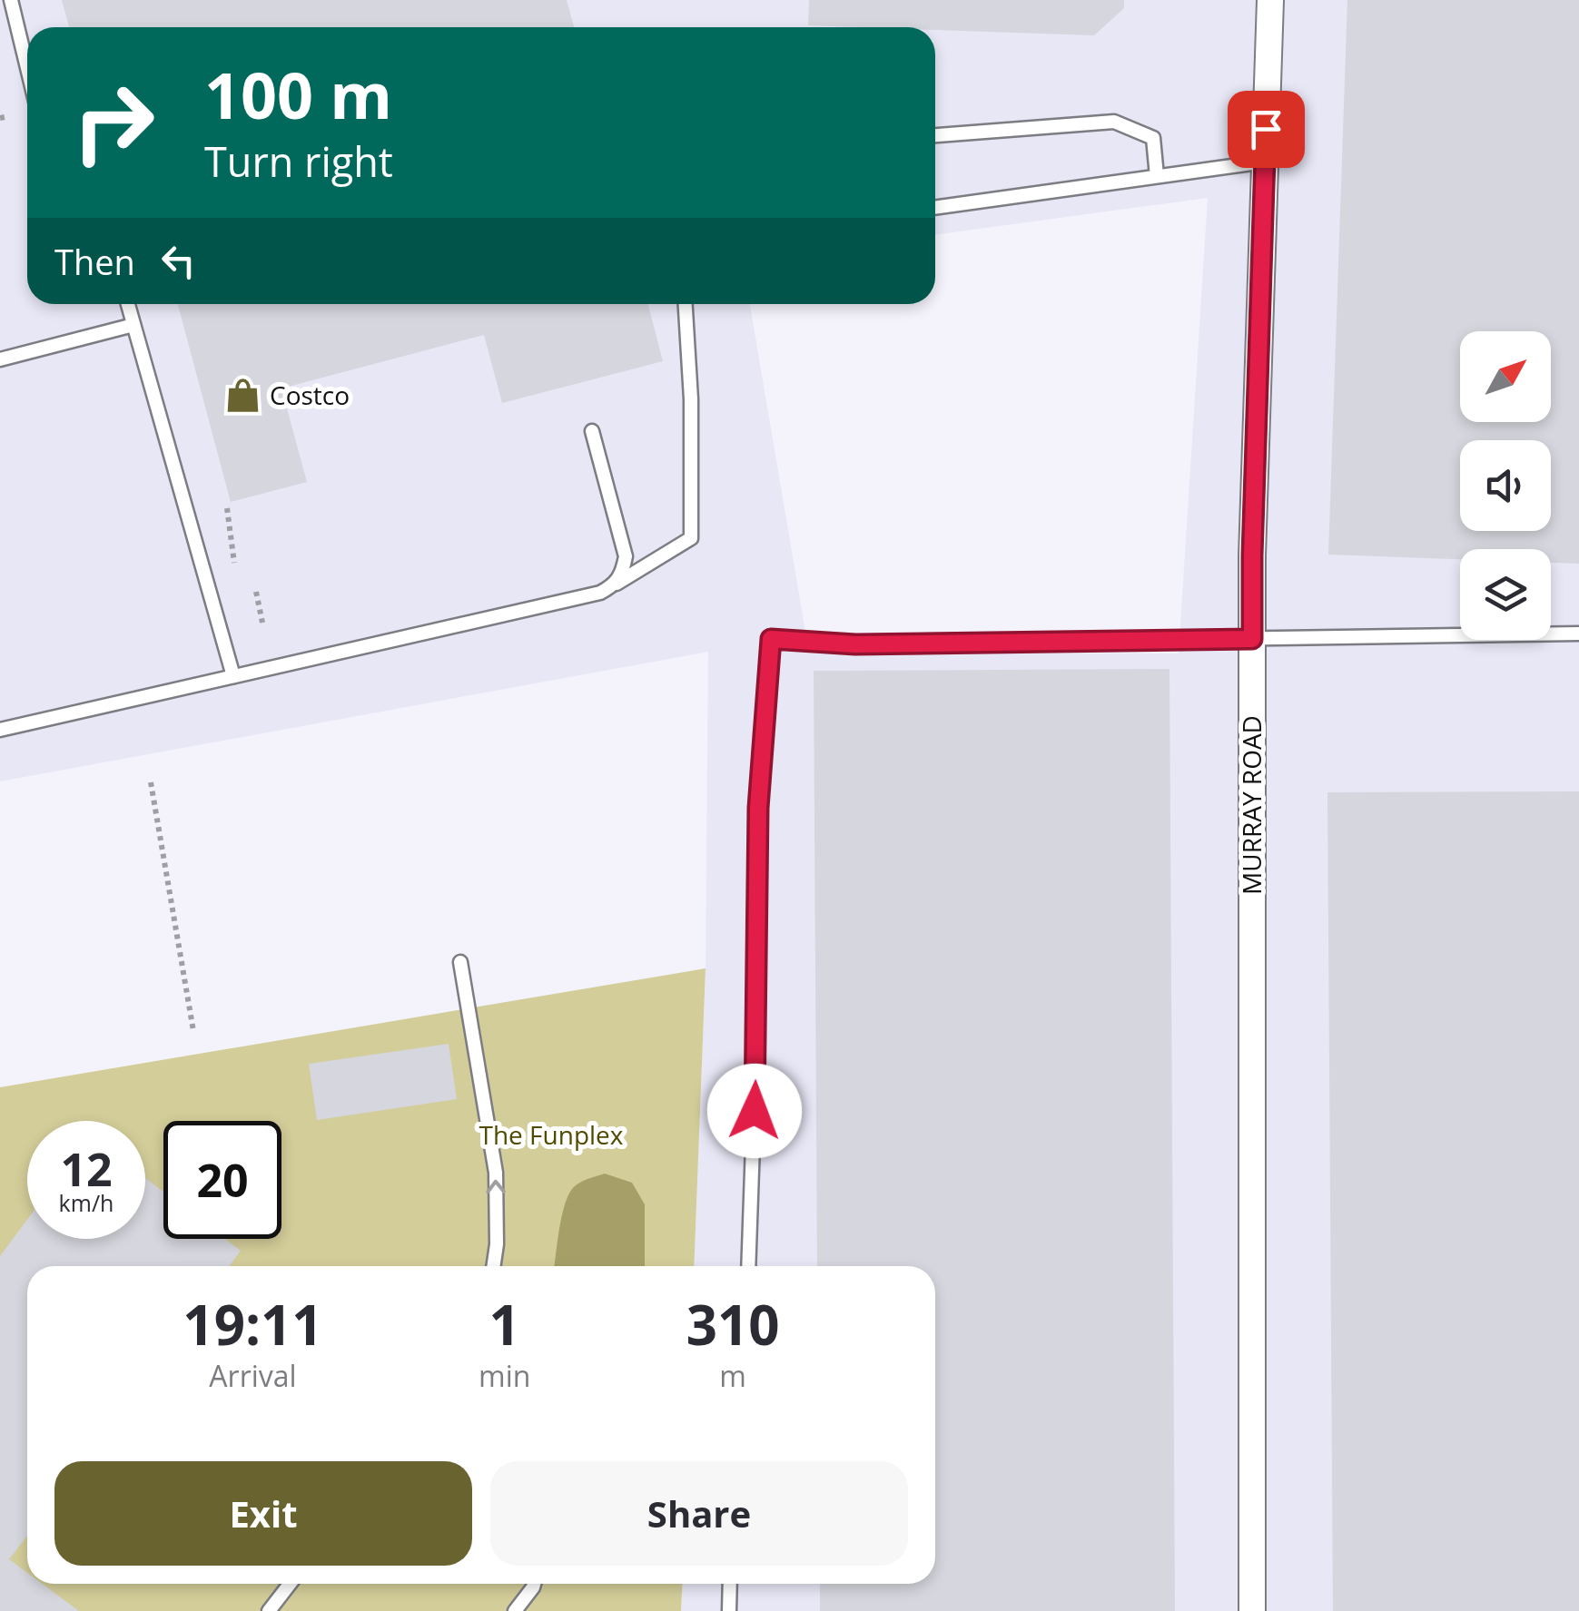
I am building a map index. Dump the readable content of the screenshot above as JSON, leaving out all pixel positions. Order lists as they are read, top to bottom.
{
  "streets": {
    "street": ["MURRAY ROAD"]
  },
  "parks": ["The Funplex"],
  "places": {
    "shop": ["Costco"]
  },
  "north": "top right",
  "page": {
    "turn": ["100 m", "Turn right"],
    "then": "Then",
    "speed": "12 km/h",
    "limit": "20",
    "eta": [
      "19:11",
      "Arrival",
      "1",
      "min",
      "310",
      "m"
    ],
    "buttons": ["Exit", "Share"]
  }
}
